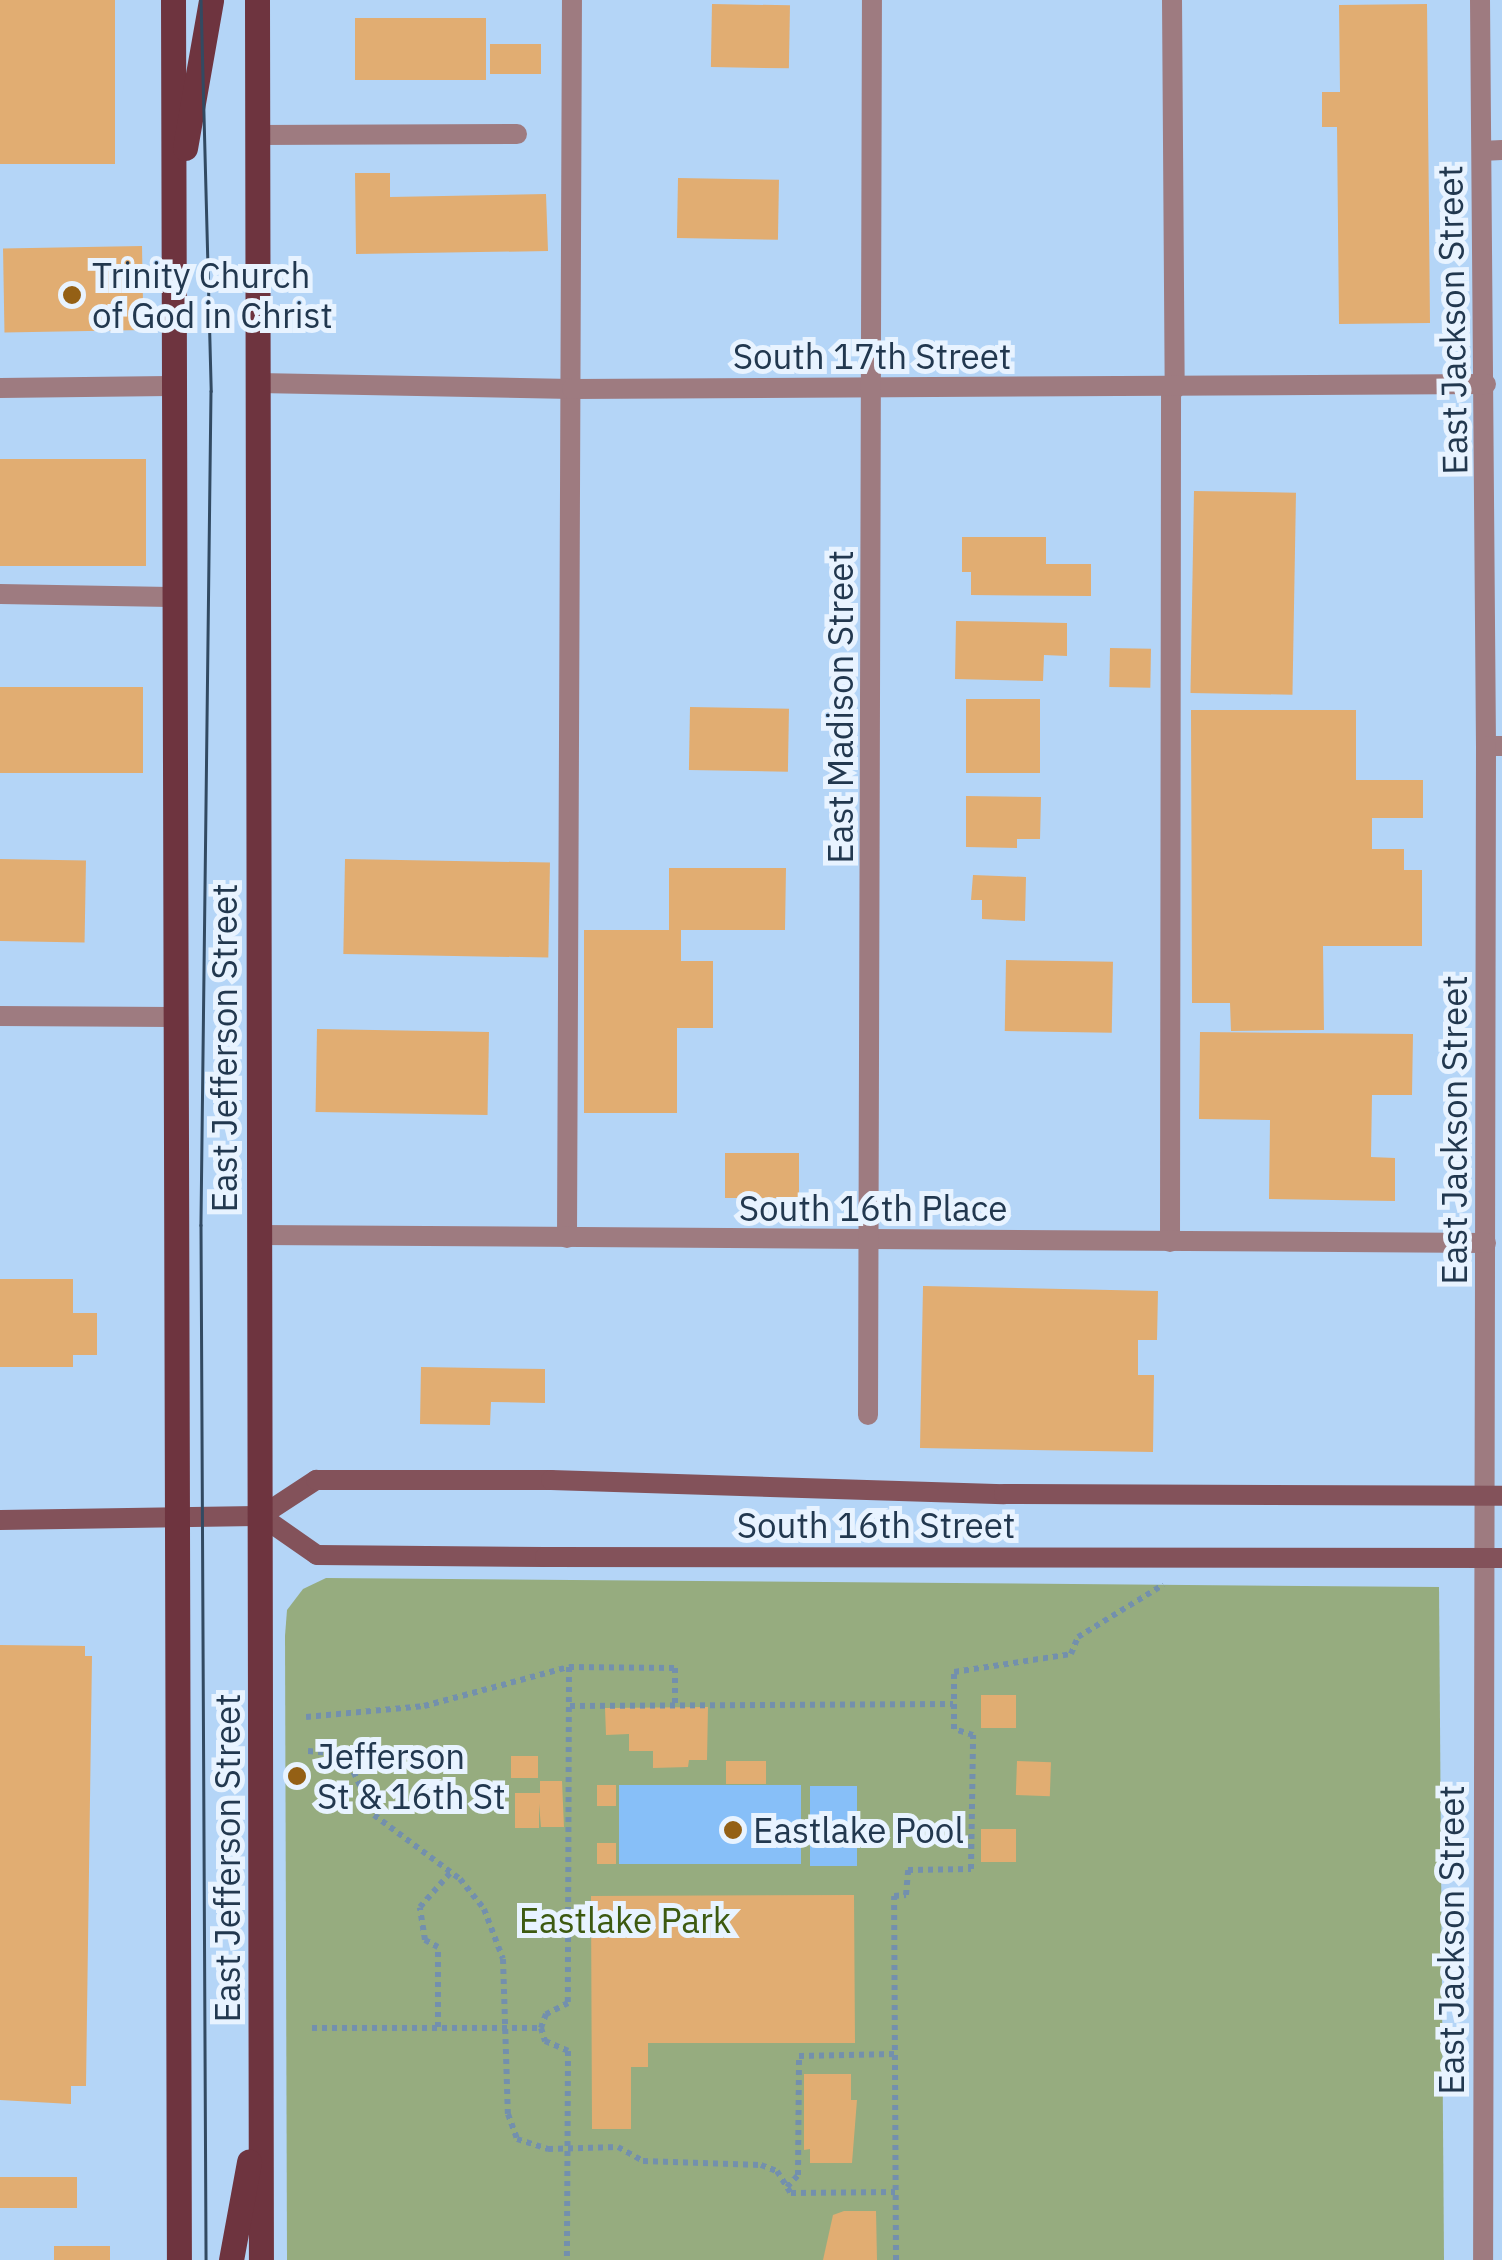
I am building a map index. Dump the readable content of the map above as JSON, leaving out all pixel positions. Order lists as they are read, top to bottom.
{
  "streets": {
    "main road": ["East Jefferson Street", "South 16th Street"],
    "street": [
      "East Jackson Street",
      "South 17th Street",
      "East Madison Street",
      "South 16th Place"
    ]
  },
  "crossings": [
    ["East Jackson Street", "South 17th Street"],
    ["East Jackson Street", "South 16th Place"],
    ["South 17th Street", "East Madison Street"],
    ["South 17th Street", "East Jefferson Street"],
    ["East Madison Street", "South 16th Place"],
    ["East Jefferson Street", "South 16th Place"],
    ["East Jefferson Street", "South 16th Street"]
  ],
  "parks": ["Eastlake Park"],
  "places": ["Trinity Church of God in Christ", "Jefferson St & 16th St", "Eastlake Pool"]
}
